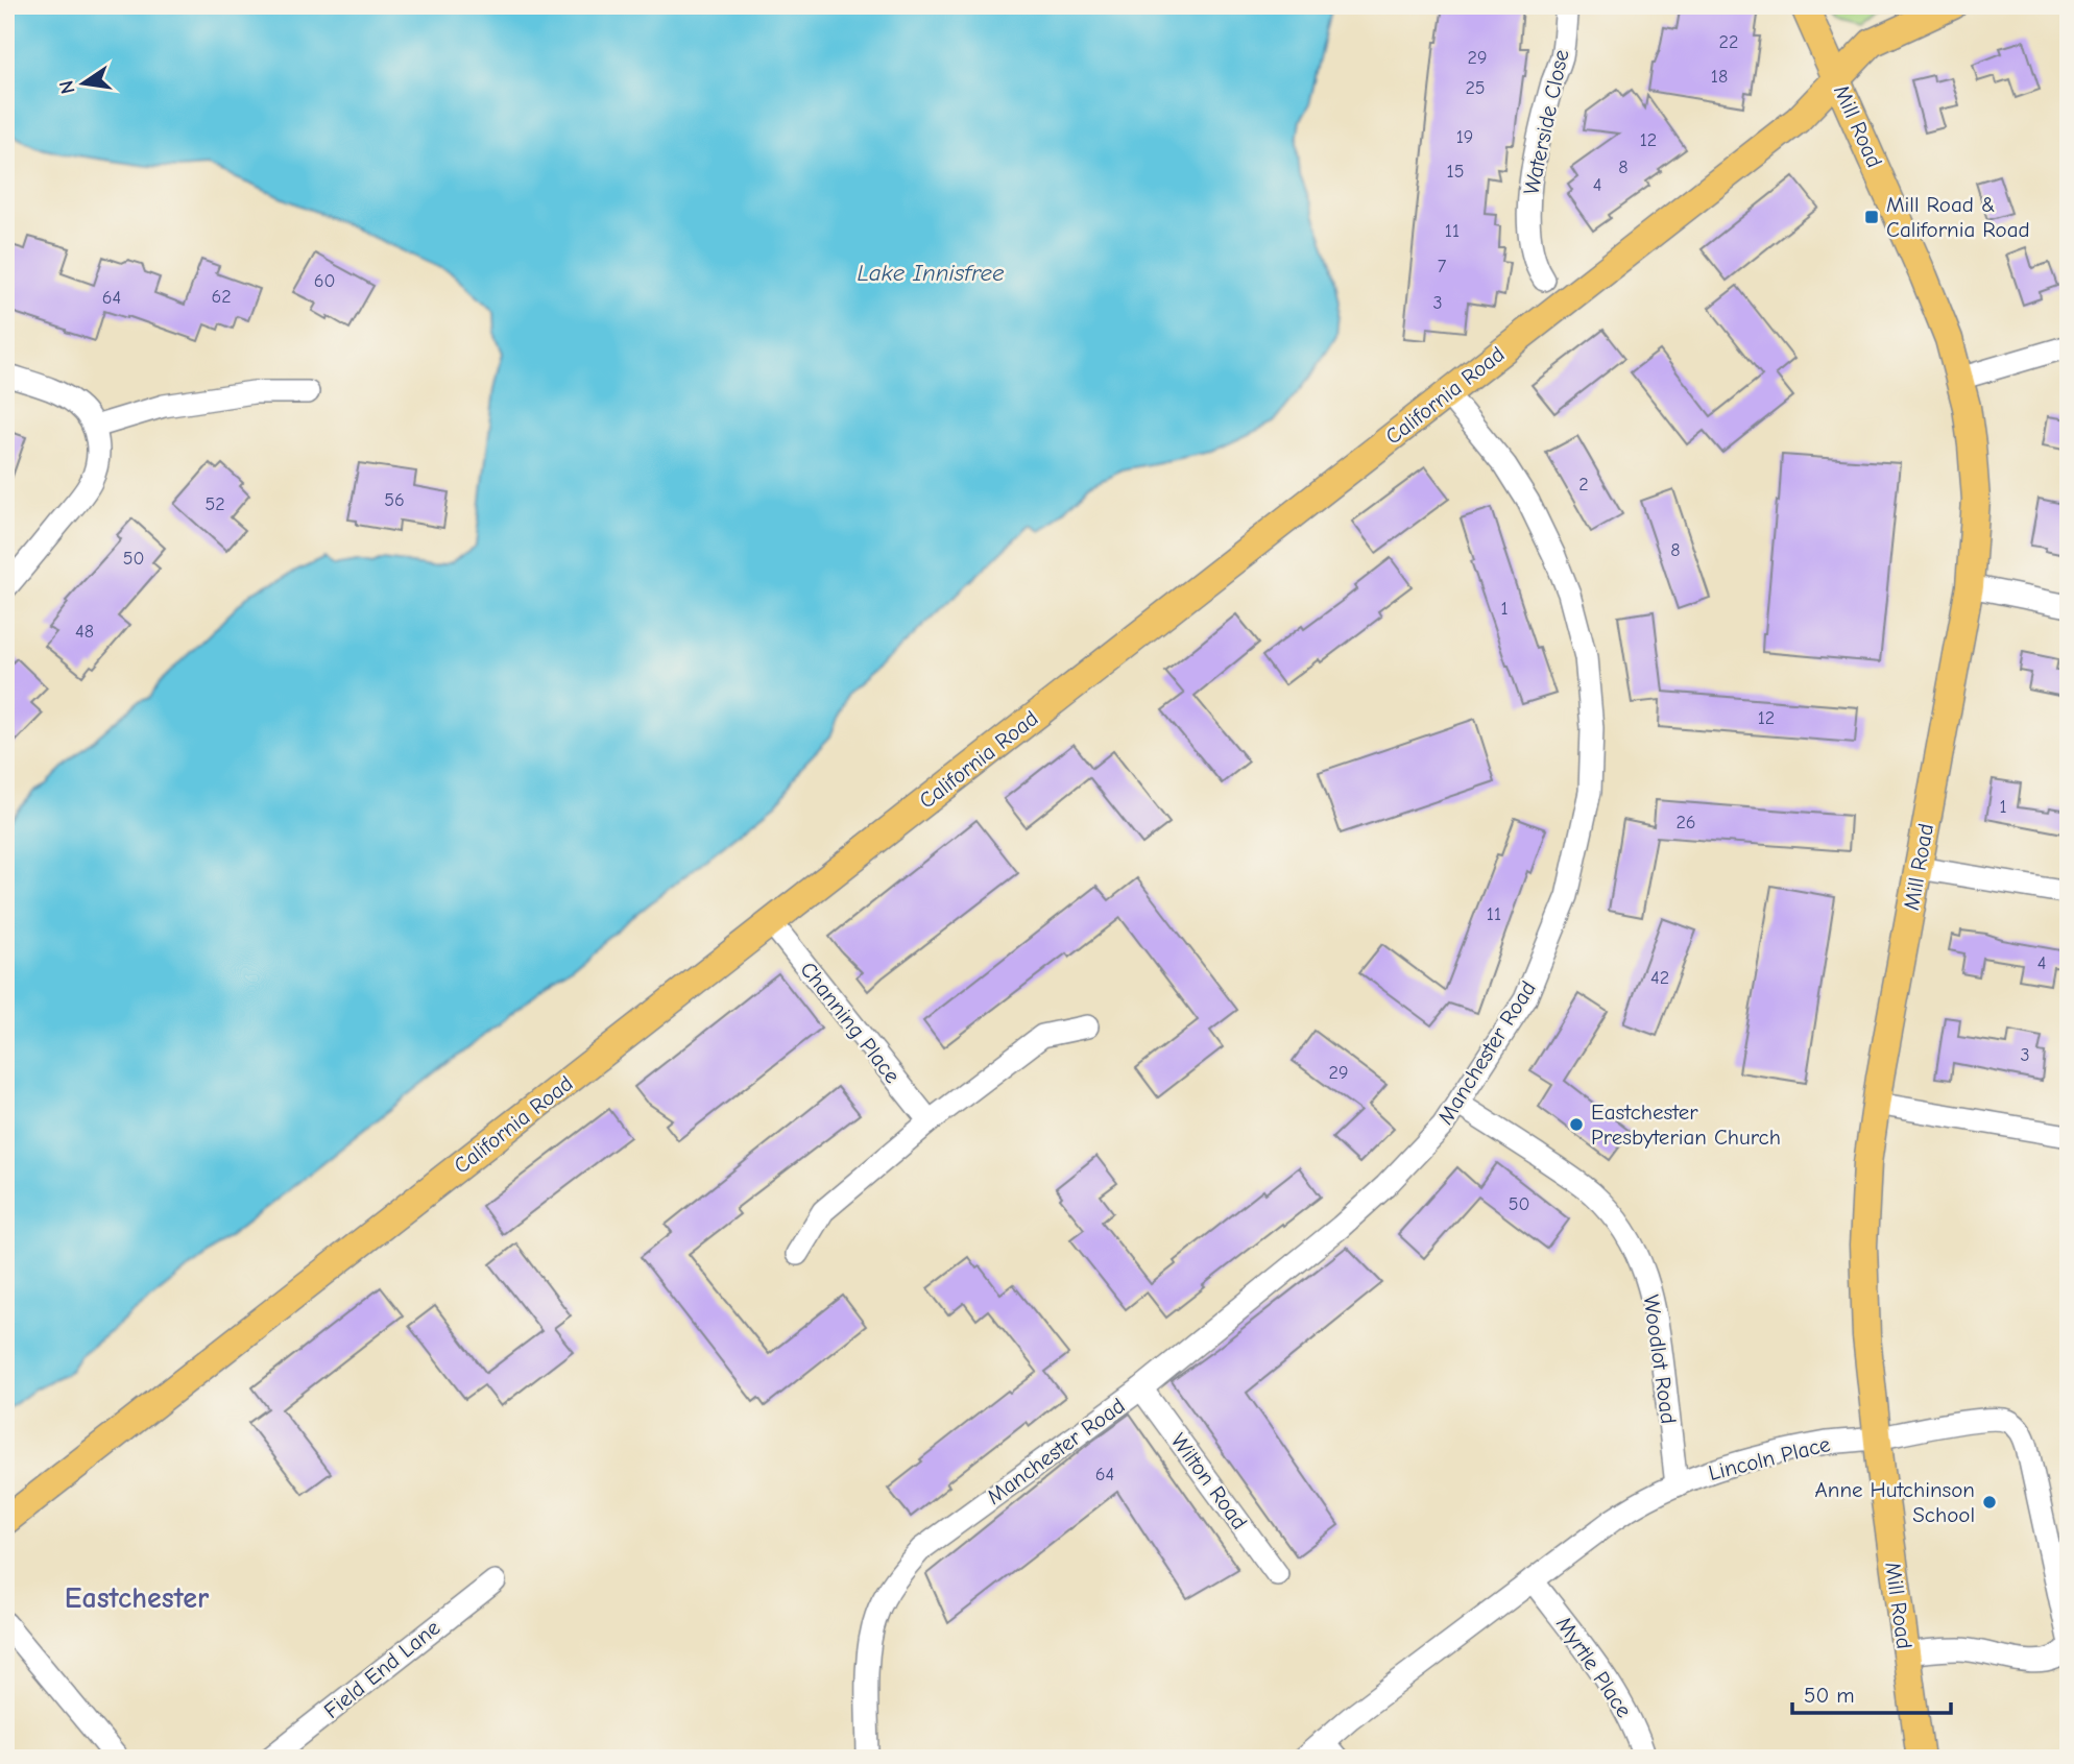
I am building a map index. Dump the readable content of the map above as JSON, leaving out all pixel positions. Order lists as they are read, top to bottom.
{
  "streets": {
    "main road": ["Mill Road", "California Road"],
    "street": [
      "Waterside Close",
      "Channing Place",
      "Manchester Road",
      "Woodlot Road",
      "Lincoln Place",
      "Wilton Road",
      "Myrtle Place",
      "Field End Lane"
    ]
  },
  "crossings": [
    ["Mill Road", "California Road"],
    ["Mill Road", "Lincoln Place"],
    ["California Road", "Channing Place"],
    ["California Road", "Manchester Road"],
    ["Manchester Road", "Woodlot Road"],
    ["Manchester Road", "Wilton Road"],
    ["Woodlot Road", "Lincoln Place"],
    ["Lincoln Place", "Myrtle Place"]
  ],
  "districts": ["Eastchester"],
  "water": ["Lake Innisfree"],
  "places": {
    "transit": ["Mill Road & California Road"],
    "other": ["Eastchester Presbyterian Church", "Anne Hutchinson School"]
  },
  "house_numbers": [
    "22",
    "29",
    "18",
    "25",
    "19",
    "12",
    "8",
    "15",
    "4",
    "11",
    "7",
    "60",
    "62",
    "64",
    "3",
    "2",
    "56",
    "52",
    "8",
    "50",
    "1",
    "48",
    "12",
    "1",
    "26",
    "11",
    "4",
    "42",
    "3",
    "29",
    "50",
    "64"
  ],
  "scale_bar": "50 m",
  "north": "left"
}
